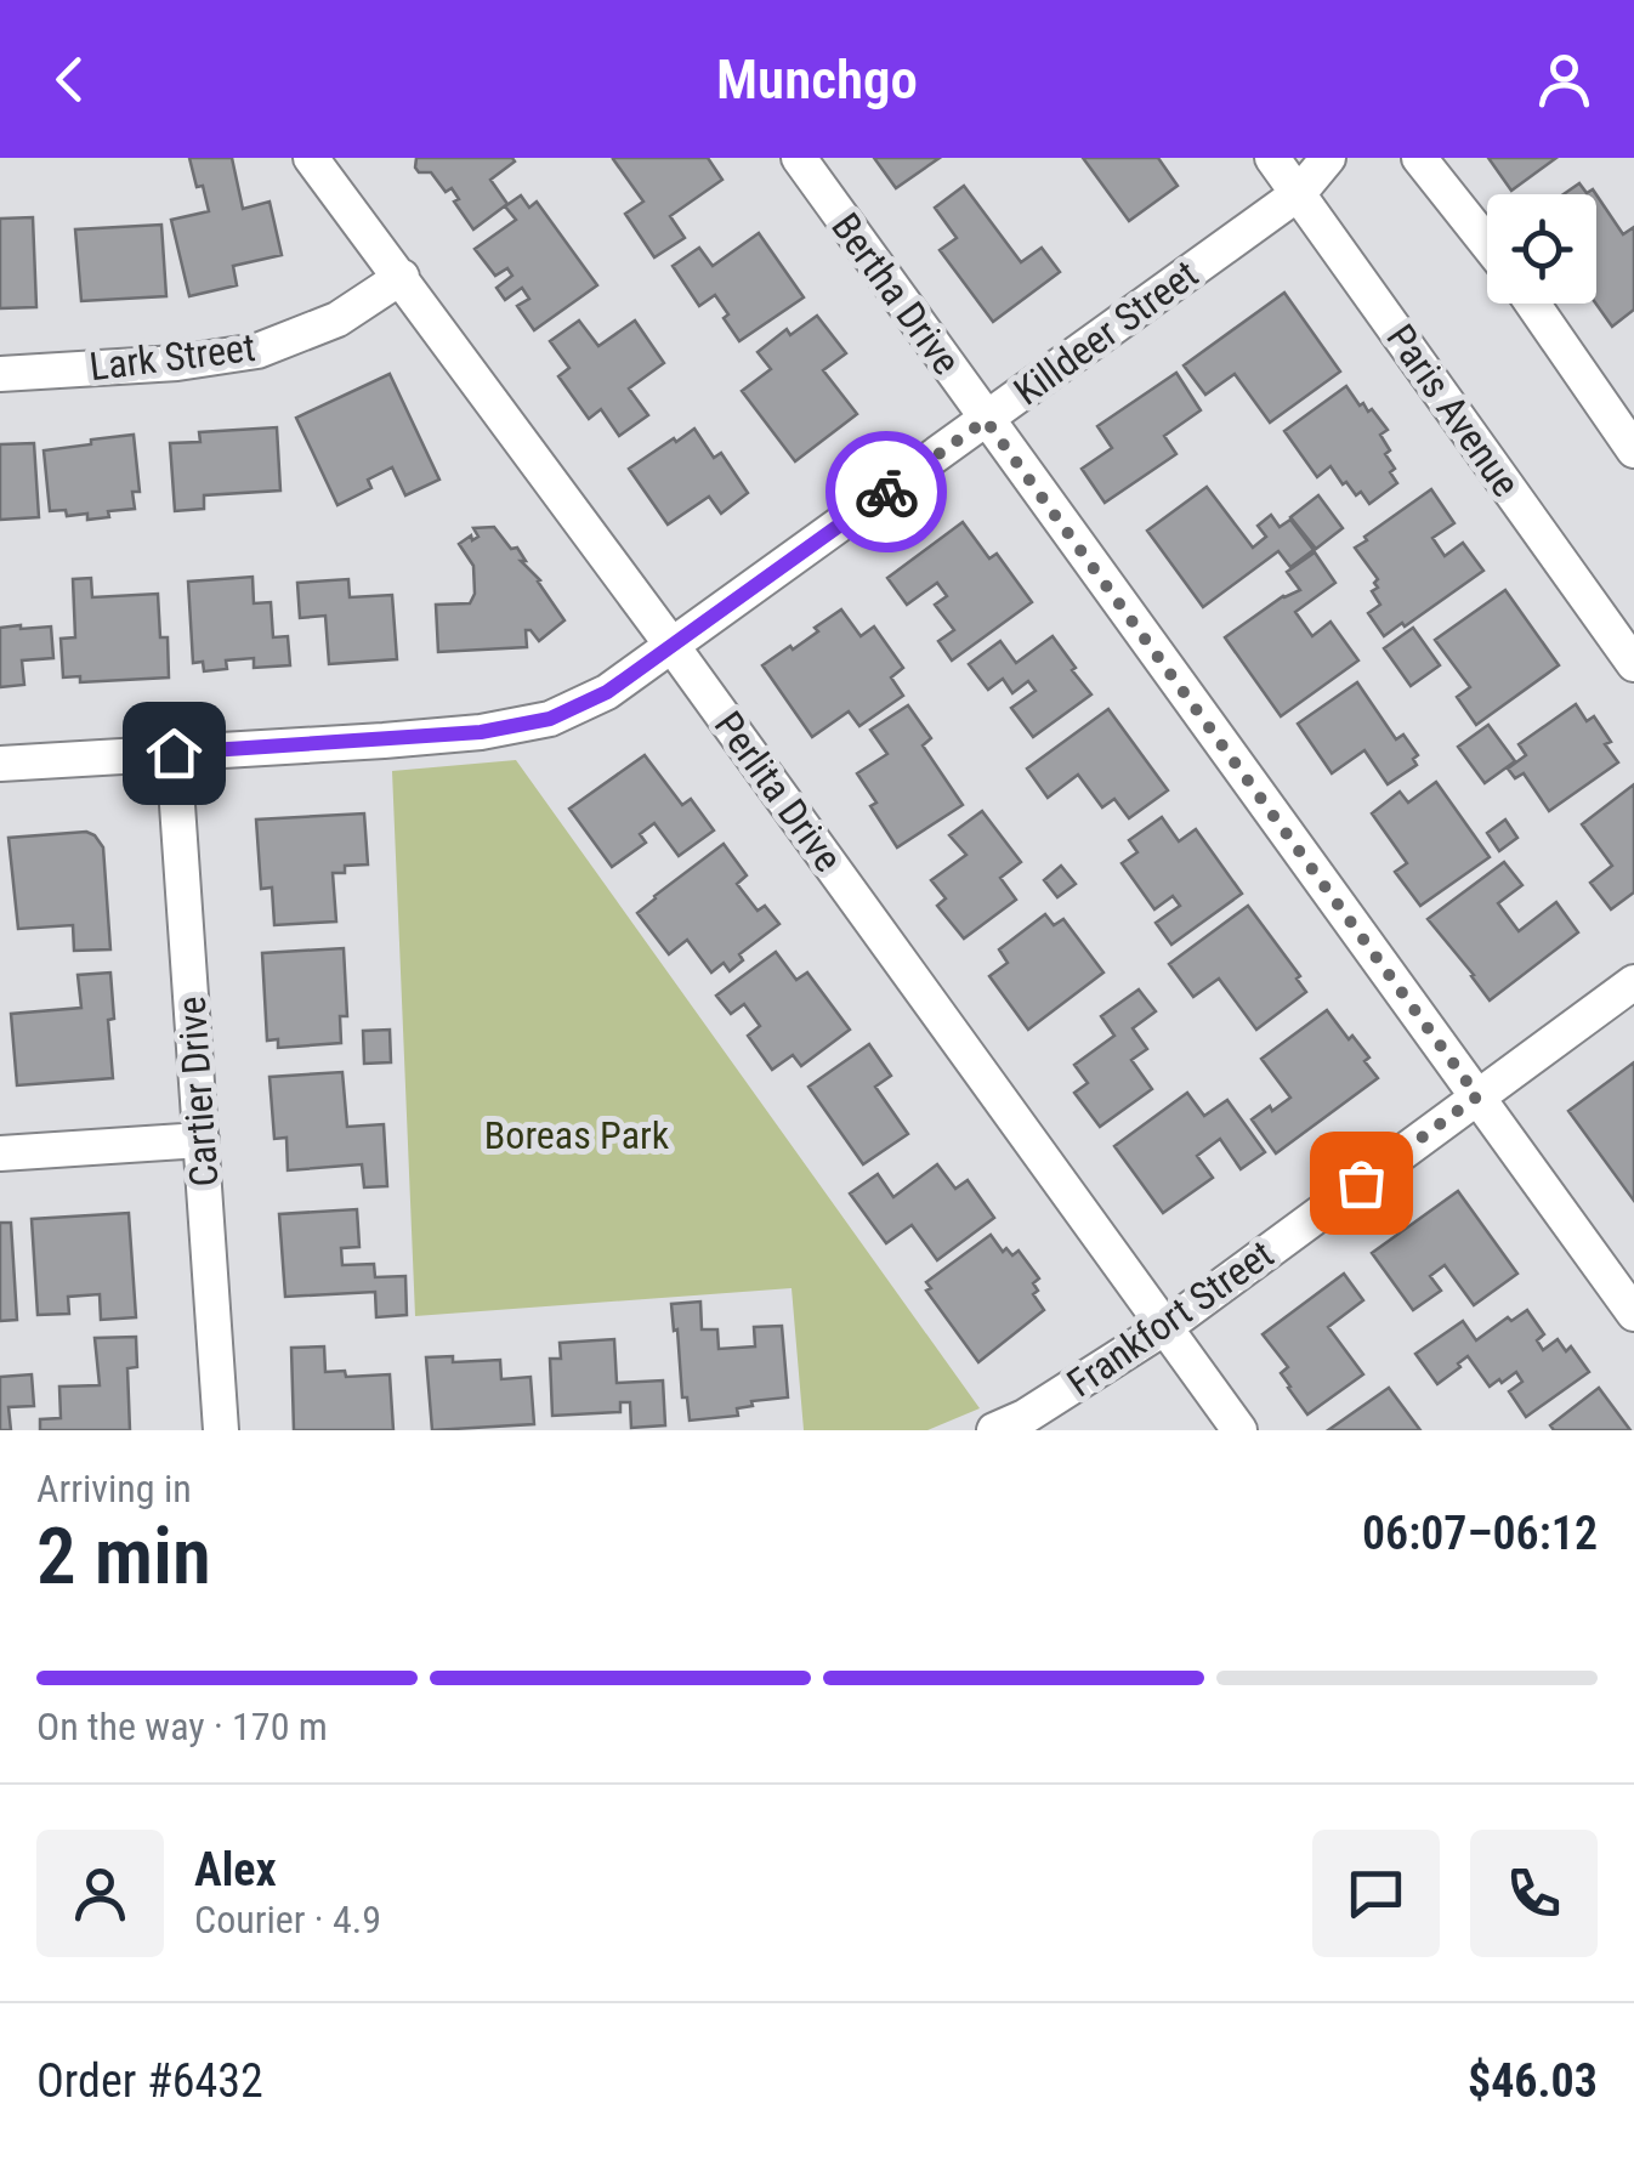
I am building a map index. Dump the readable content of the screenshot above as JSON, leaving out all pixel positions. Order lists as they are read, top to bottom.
{
  "streets": {
    "street": [
      "Bertha Drive",
      "Killdeer Street",
      "Lark Street",
      "Paris Avenue",
      "Perlita Drive",
      "Cartier Drive",
      "Frankfort Street"
    ]
  },
  "crossings": [
    ["Bertha Drive", "Killdeer Street"],
    ["Bertha Drive", "Frankfort Street"],
    ["Killdeer Street", "Paris Avenue"],
    ["Killdeer Street", "Perlita Drive"],
    ["Killdeer Street", "Cartier Drive"],
    ["Lark Street", "Perlita Drive"],
    ["Perlita Drive", "Frankfort Street"]
  ],
  "parks": ["Boreas Park"],
  "page": {
    "header": "Munchgo",
    "heading": ["2 min", "Arriving in", "06:07–06:12"],
    "panel": [
      "Alex",
      "Courier · 4.9",
      "Order #6432",
      "$46.03"
    ],
    "bar": "On the way · 170 m"
  }
}
